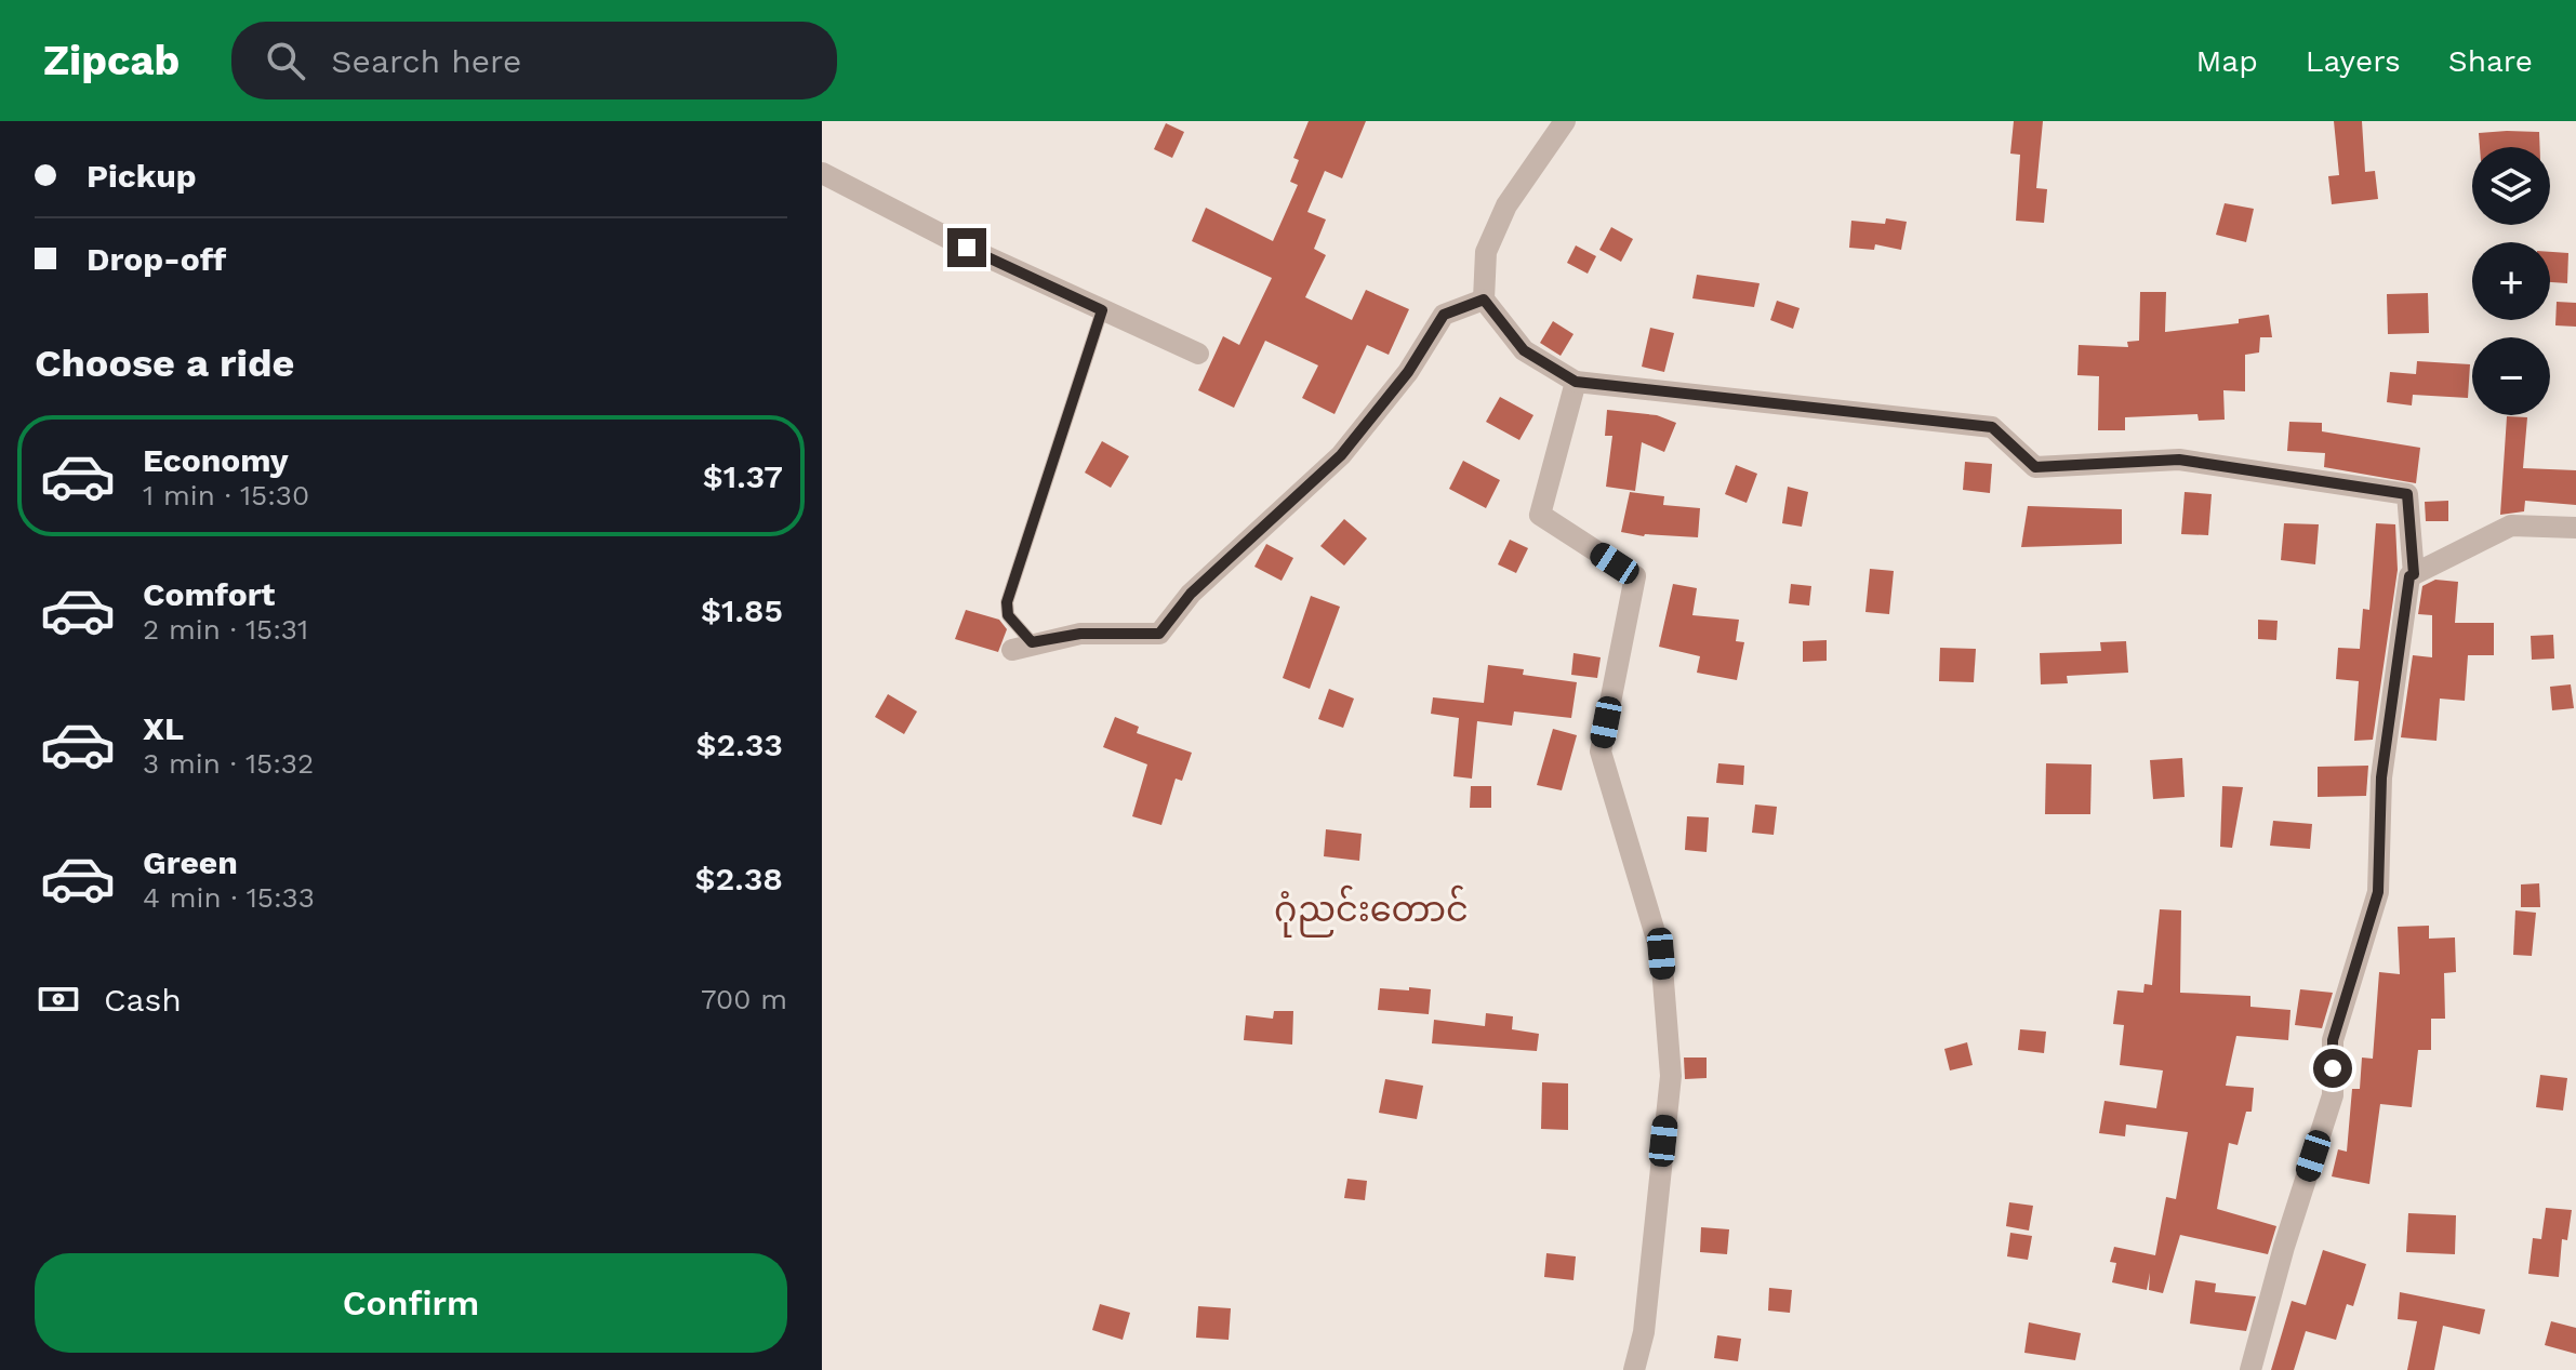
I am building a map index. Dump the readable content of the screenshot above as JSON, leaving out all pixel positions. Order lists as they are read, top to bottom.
{
  "districts": ["ဂုံညင်းတောင်"],
  "page": {
    "header": "Zipcab",
    "search": "Search here",
    "nav": ["Map", "Layers", "Share"],
    "banner": ["Pickup", "Drop-off"],
    "map_buttons": ["+", "−"],
    "heading": "Choose a ride",
    "list": [
      {
        "name": "Economy",
        "note": "1 min · 15:30",
        "value": "$1.37"
      },
      {
        "name": "Comfort",
        "note": "2 min · 15:31",
        "value": "$1.85"
      },
      {
        "name": "XL",
        "note": "3 min · 15:32",
        "value": "$2.33"
      },
      {
        "name": "Green",
        "note": "4 min · 15:33",
        "value": "$2.38"
      }
    ],
    "pay": ["Cash", "700 m"],
    "buttons": "Confirm"
  }
}
